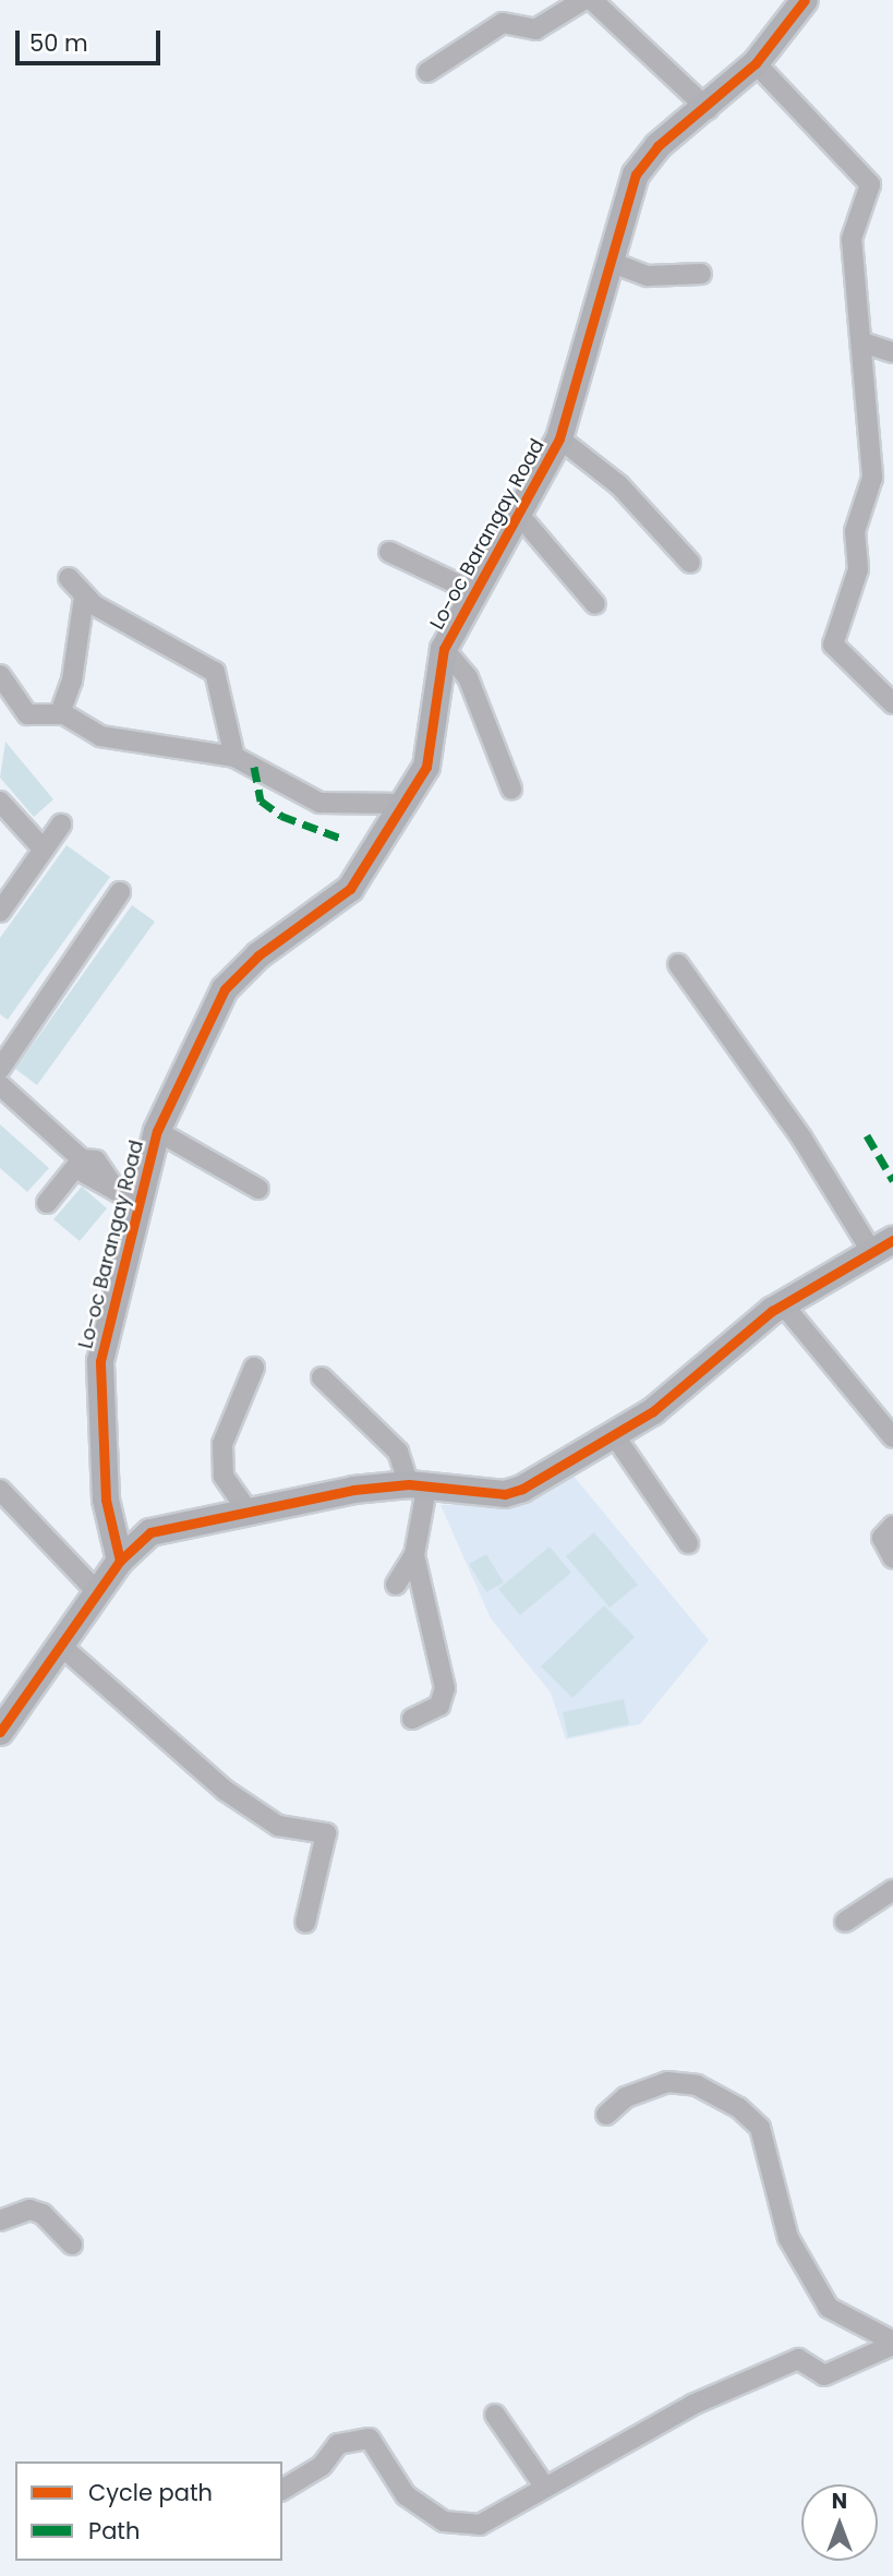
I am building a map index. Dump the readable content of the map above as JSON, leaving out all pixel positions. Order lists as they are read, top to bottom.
{
  "streets": {
    "street": ["Lo-oc Barangay Road"]
  },
  "legend": ["Cycle path", "Path"],
  "scale_bar": "50 m",
  "north": "top"
}
